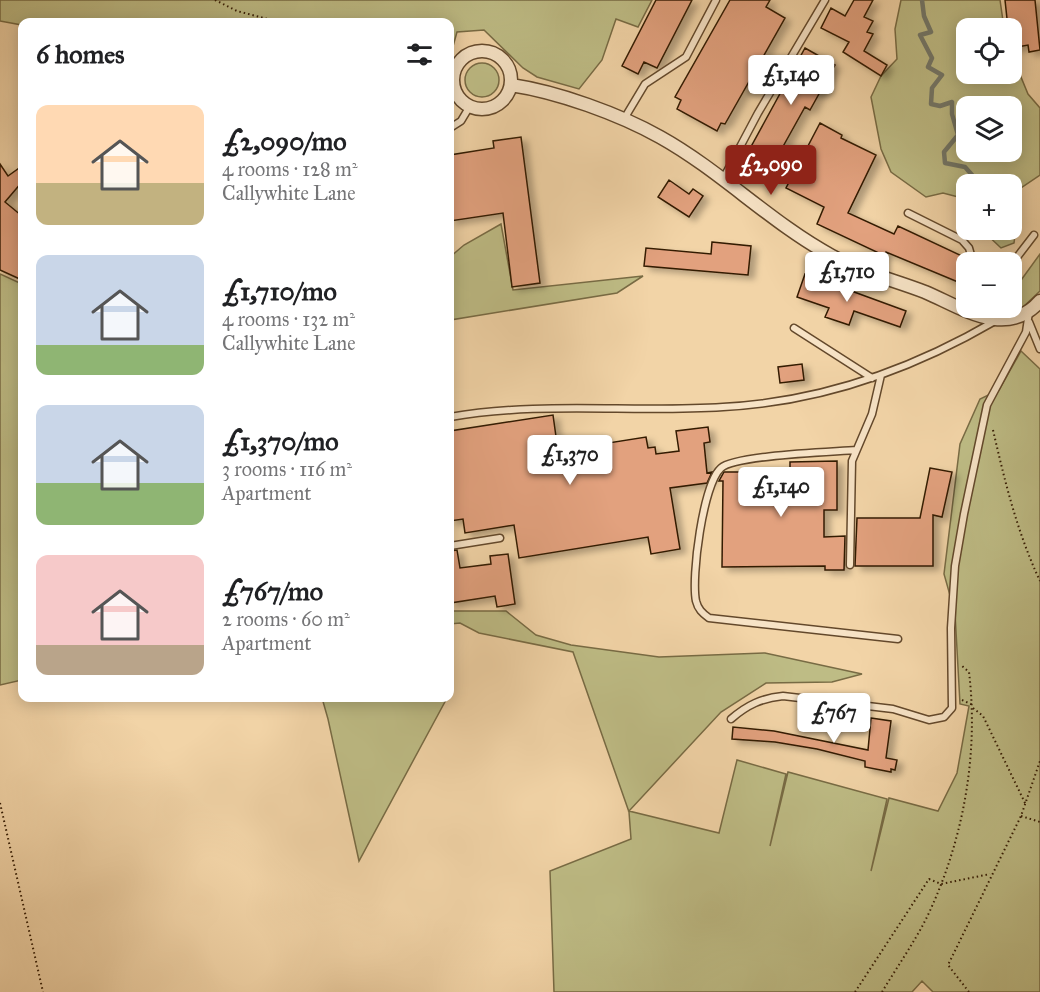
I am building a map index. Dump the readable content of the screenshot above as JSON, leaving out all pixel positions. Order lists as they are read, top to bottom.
{
  "page": {
    "map_buttons": ["+", "−"],
    "heading": "6 homes",
    "price": [
      "£1,140",
      "£2,090",
      "£1,710",
      "£1,370",
      "£1,140",
      "£767"
    ],
    "list": [
      {
        "name": "£2,090/mo",
        "note": "4 rooms · 128 m² · Callywhite Lane"
      },
      {
        "name": "£1,710/mo",
        "note": "4 rooms · 132 m² · Callywhite Lane"
      },
      {
        "name": "£1,370/mo",
        "note": "3 rooms · 116 m² · Apartment"
      },
      {
        "name": "£767/mo",
        "note": "2 rooms · 60 m² · Apartment"
      }
    ]
  }
}
